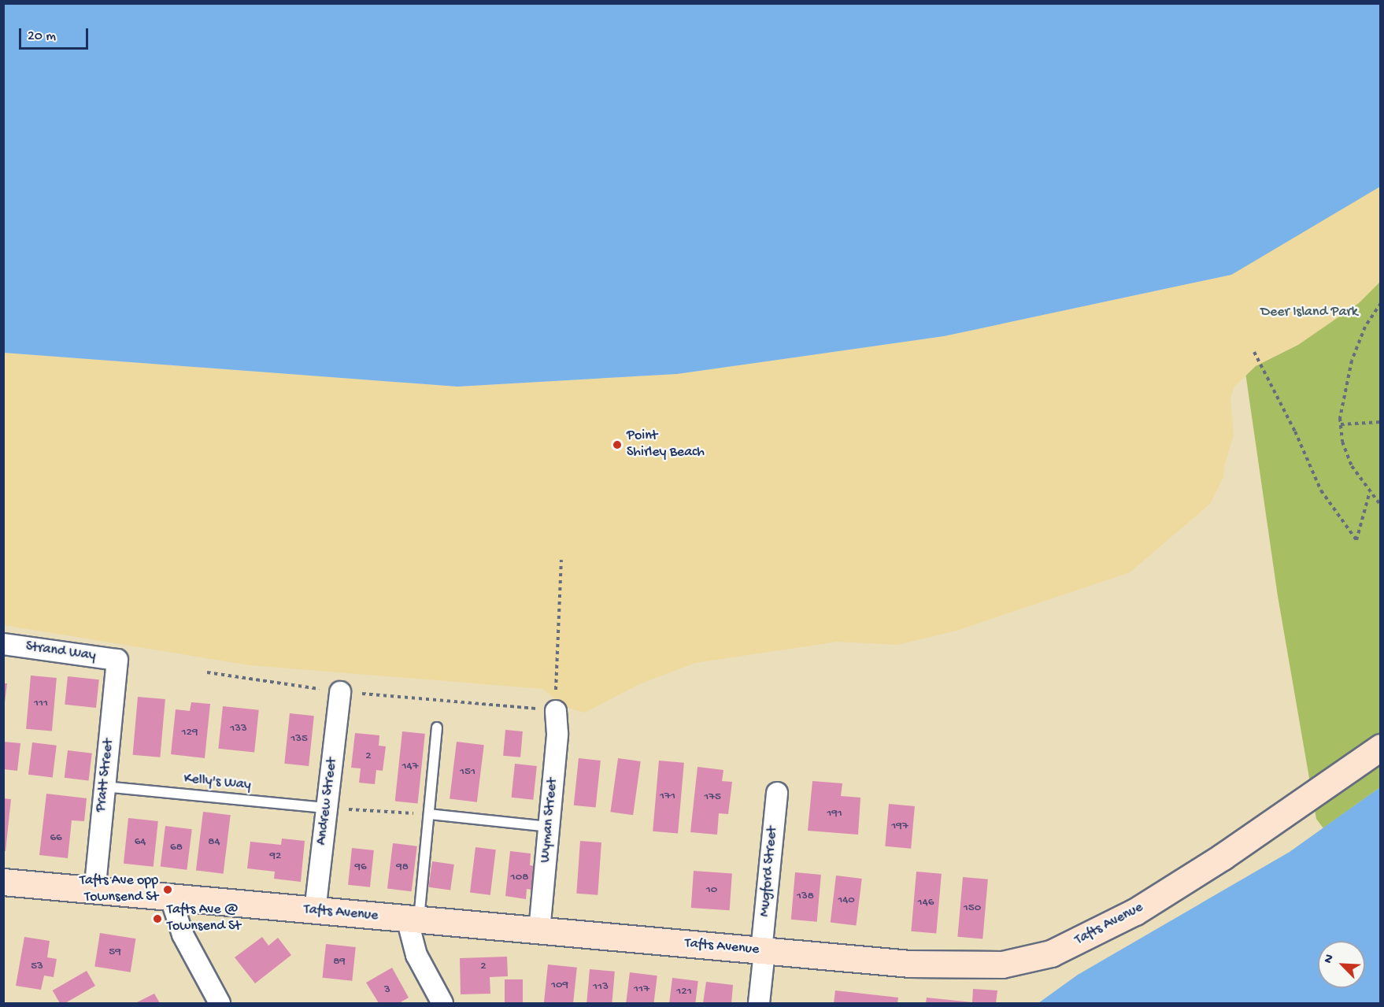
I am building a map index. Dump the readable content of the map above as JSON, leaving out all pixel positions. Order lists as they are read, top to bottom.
{
  "streets": {
    "main road": ["Tafts Avenue"],
    "street": [
      "Strand Way",
      "Pratt Street",
      "Andrew Street",
      "Wyman Street",
      "Mugford Street"
    ],
    "lane": ["Kelly's Way"]
  },
  "crossings": [
    ["Strand Way", "Pratt Street"],
    ["Pratt Street", "Kelly's Way"],
    ["Pratt Street", "Tafts Avenue"],
    ["Kelly's Way", "Andrew Street"],
    ["Andrew Street", "Tafts Avenue"],
    ["Wyman Street", "Tafts Avenue"],
    ["Mugford Street", "Tafts Avenue"]
  ],
  "parks": ["Deer Island Park"],
  "places": ["Point Shirley Beach", "Tafts Ave opp Townsend St", "Tafts Ave @ Townsend St"],
  "house_numbers": [
    "111",
    "133",
    "129",
    "135",
    "2",
    "147",
    "151",
    "171",
    "175",
    "191",
    "197",
    "66",
    "64",
    "84",
    "68",
    "92",
    "96",
    "98",
    "108",
    "10",
    "138",
    "140",
    "146",
    "150",
    "59",
    "89",
    "53",
    "2",
    "109",
    "113",
    "117",
    "3",
    "121"
  ],
  "scale_bar": "20 m",
  "north": "top left"
}
